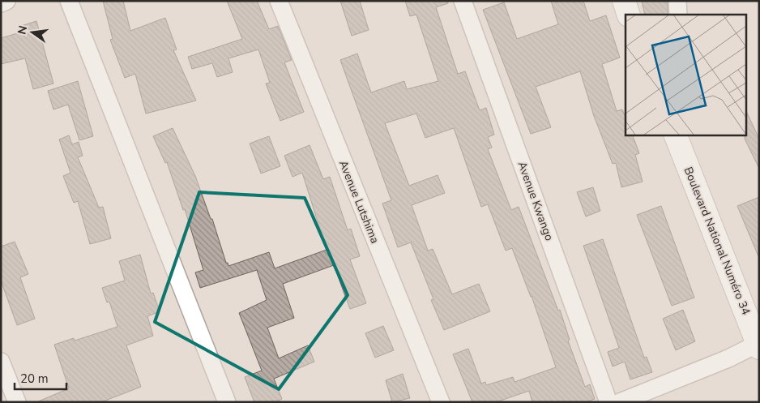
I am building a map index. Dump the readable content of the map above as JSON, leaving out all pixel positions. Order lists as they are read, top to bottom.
{
  "streets": {
    "main road": ["Boulevard National Numéro 34"],
    "street": ["Avenue Kwango", "Avenue Lutshima"]
  },
  "scale_bar": "20 m",
  "north": "left"
}
